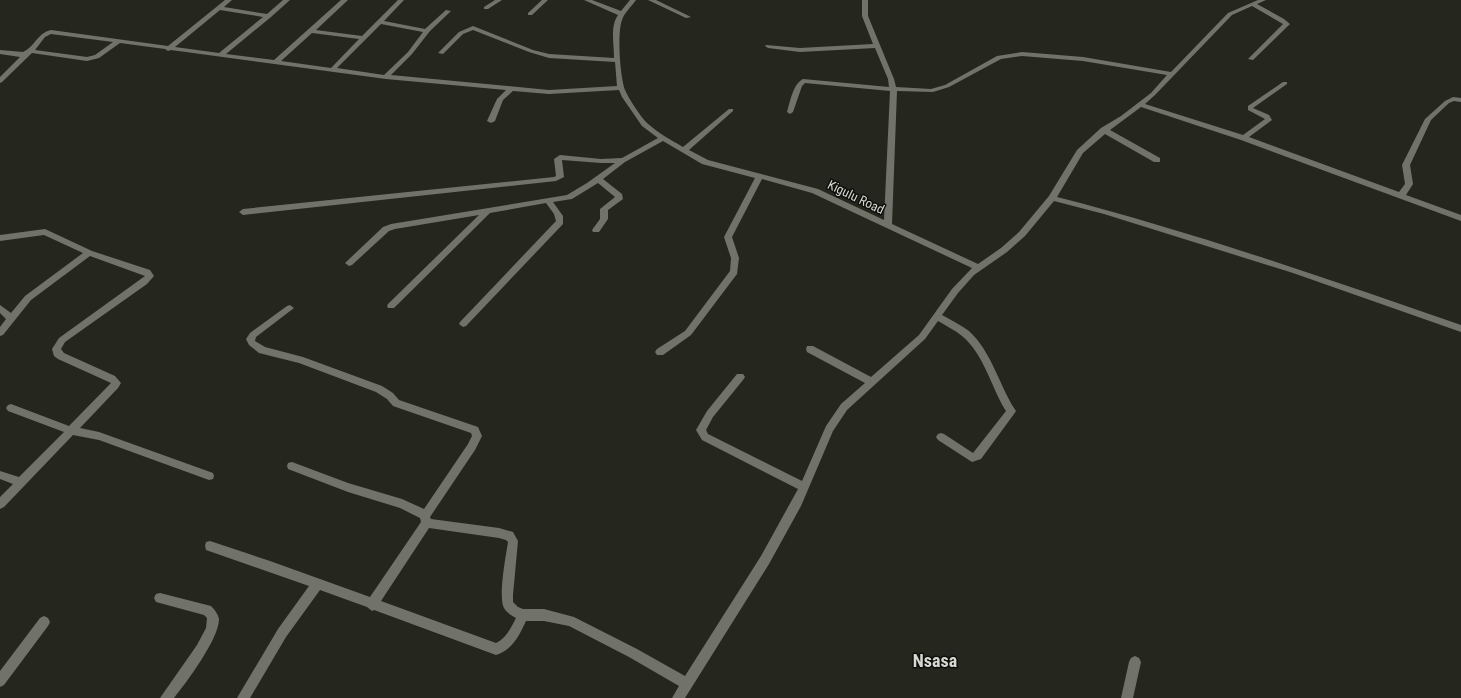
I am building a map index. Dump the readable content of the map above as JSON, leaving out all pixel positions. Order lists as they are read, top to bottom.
{
  "streets": {
    "street": ["Kigulu Road"]
  },
  "districts": ["Nsasa"]
}
